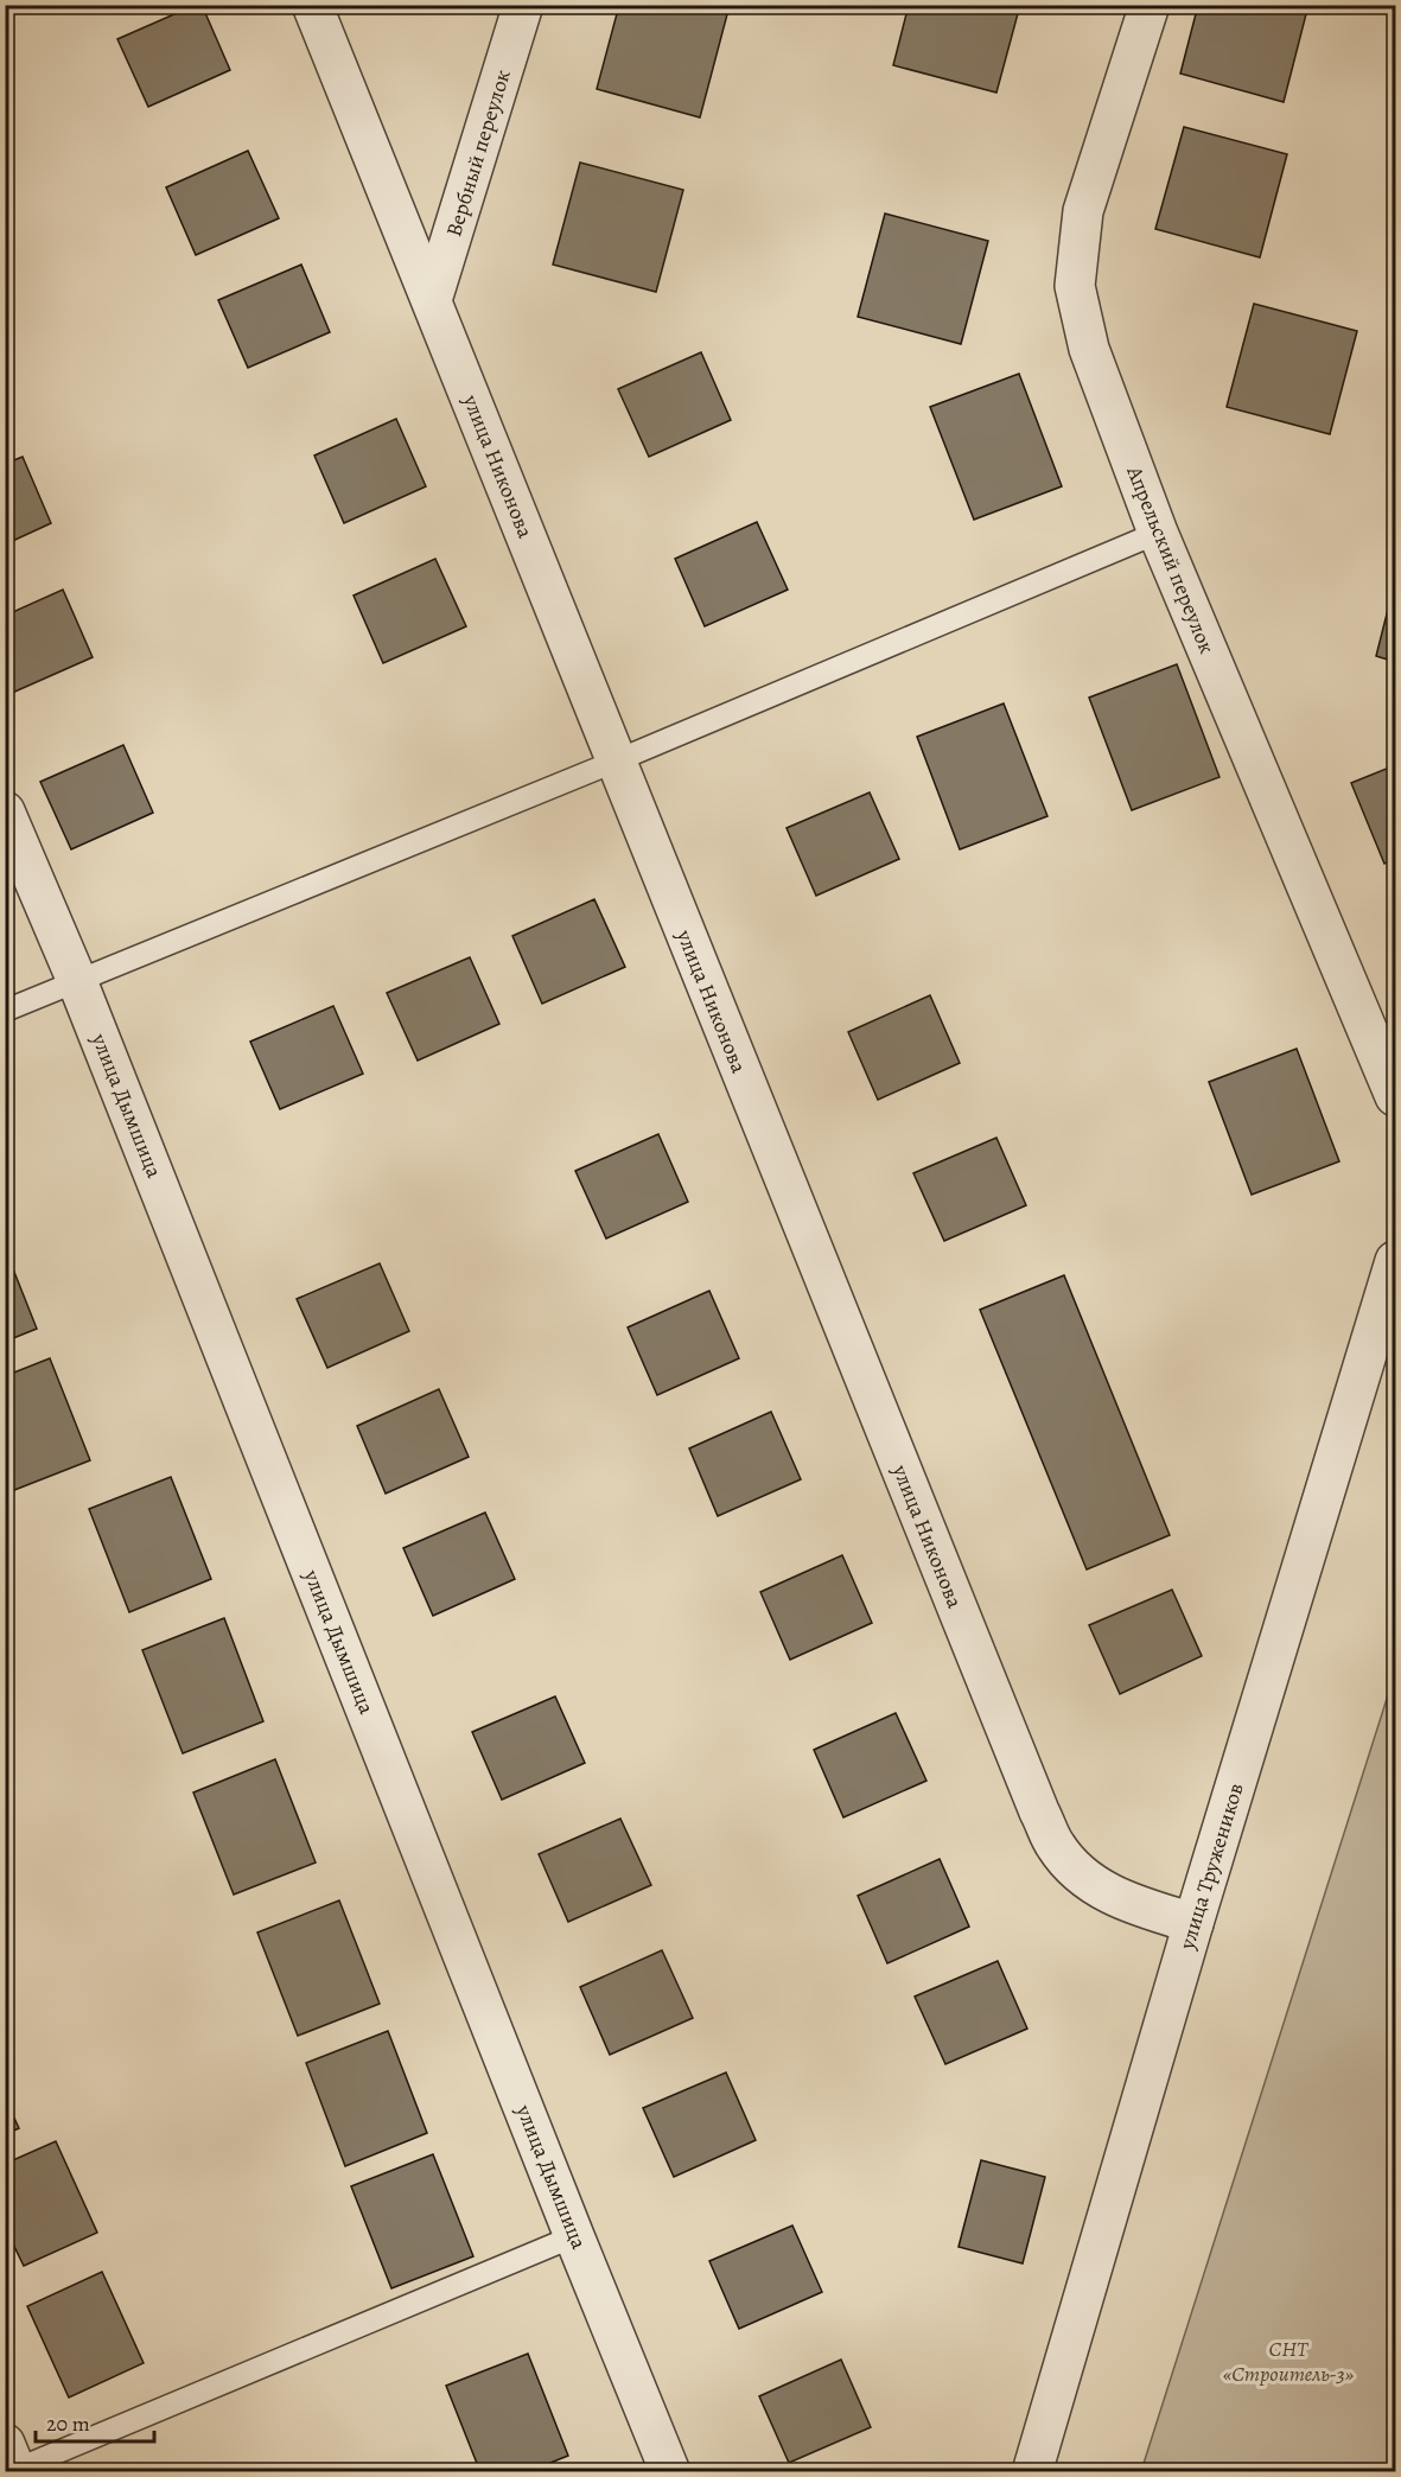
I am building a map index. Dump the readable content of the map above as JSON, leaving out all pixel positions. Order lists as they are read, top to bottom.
{
  "streets": {
    "street": [
      "Вербный переулок",
      "улица Никонова",
      "Апрельский переулок",
      "улица Дымшица",
      "улица Тружеников"
    ]
  },
  "crossings": [
    ["Вербный переулок", "улица Никонова"],
    ["улица Никонова", "улица Тружеников"]
  ],
  "parks": ["СНТ «Строитель-3»"],
  "scale_bar": "20 m"
}
